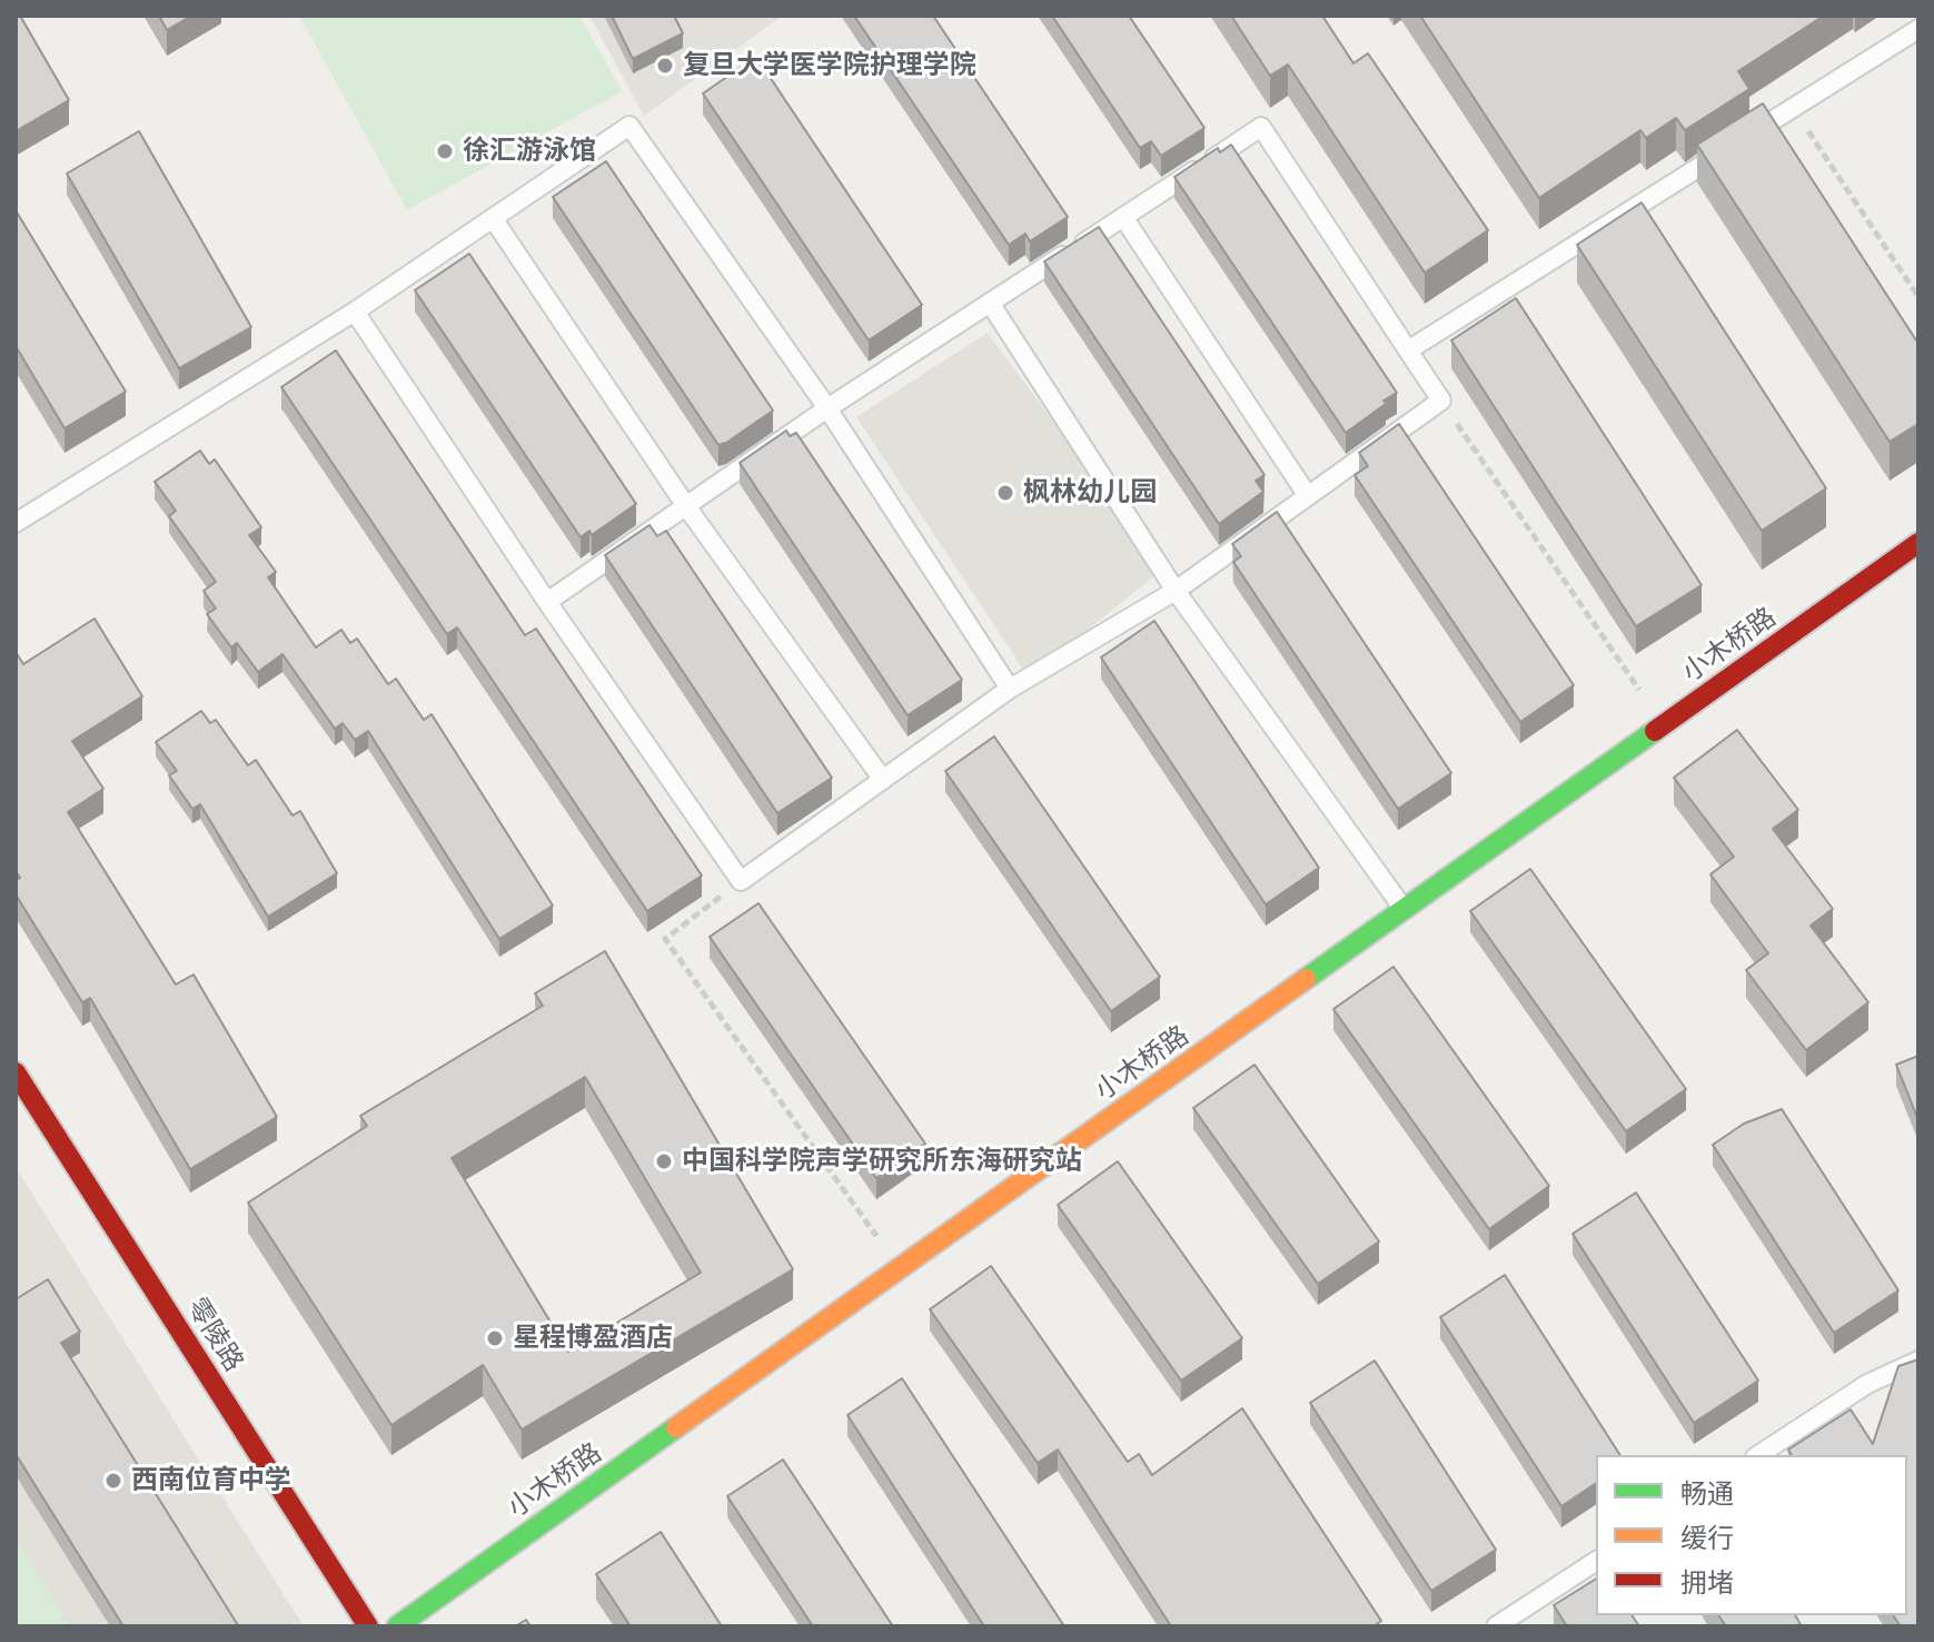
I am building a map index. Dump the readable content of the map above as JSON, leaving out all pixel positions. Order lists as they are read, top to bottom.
{
  "streets": {
    "street": ["小木桥路", "零陵路"]
  },
  "places": [
    "复旦大学医学院护理学院",
    "徐汇游泳馆",
    "枫林幼儿园",
    "中国科学院声学研究所东海研究站",
    "星程博盈酒店",
    "西南位育中学"
  ],
  "legend": ["畅通", "缓行", "拥堵"]
}
